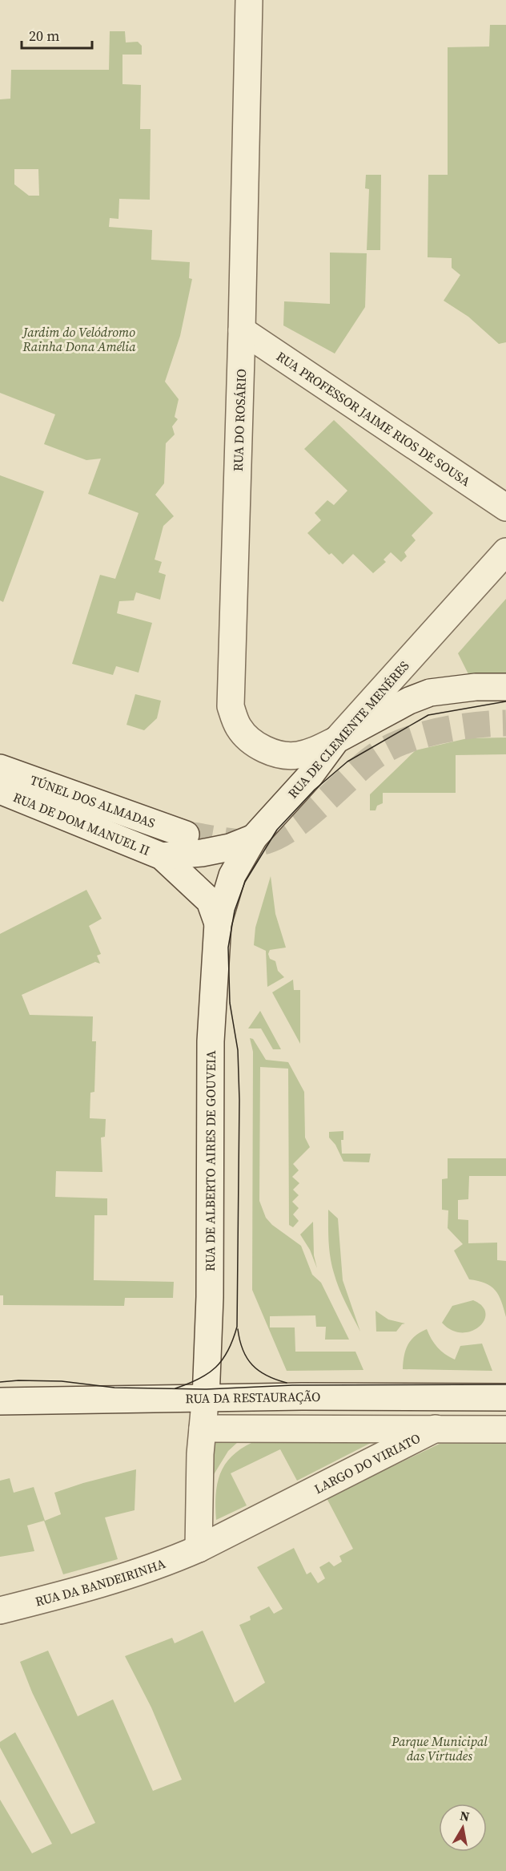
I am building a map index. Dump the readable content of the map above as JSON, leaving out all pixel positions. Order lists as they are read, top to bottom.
{
  "streets": {
    "street": [
      "RUA PROFESSOR JAIME RIOS DE SOUSA",
      "RUA DO ROSÁRIO",
      "RUA DE CLEMENTE MENÉRES",
      "TÚNEL DOS ALMADAS",
      "RUA DE DOM MANUEL II",
      "RUA DE ALBERTO AIRES DE GOUVEIA",
      "RUA DA RESTAURAÇÃO",
      "LARGO DO VIRIATO",
      "RUA DA BANDEIRINHA"
    ]
  },
  "crossings": [
    ["RUA PROFESSOR JAIME RIOS DE SOUSA", "RUA DO ROSÁRIO"],
    ["RUA DO ROSÁRIO", "RUA DE CLEMENTE MENÉRES"],
    ["RUA DE CLEMENTE MENÉRES", "RUA DE DOM MANUEL II"],
    ["RUA DE CLEMENTE MENÉRES", "RUA DE ALBERTO AIRES DE GOUVEIA"],
    ["RUA DE DOM MANUEL II", "RUA DE ALBERTO AIRES DE GOUVEIA"],
    ["RUA DE ALBERTO AIRES DE GOUVEIA", "RUA DA RESTAURAÇÃO"],
    ["LARGO DO VIRIATO", "RUA DA BANDEIRINHA"]
  ],
  "parks": ["Jardim do Velódromo Rainha Dona Amélia", "Parque Municipal das Virtudes"],
  "scale_bar": "20 m",
  "north": "top"
}
